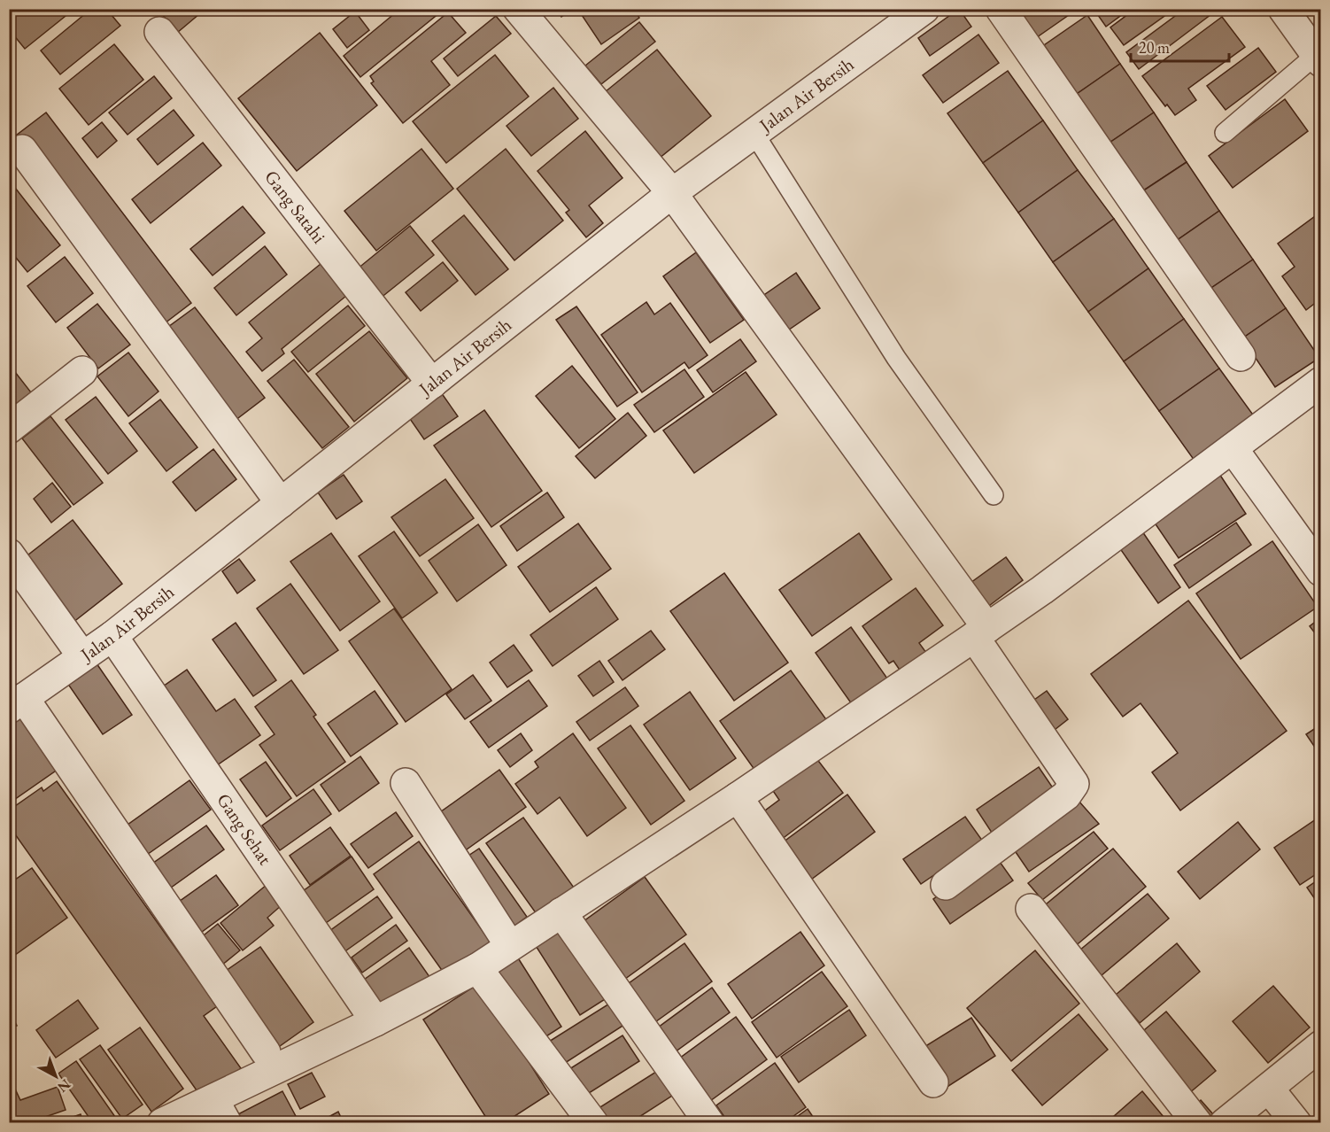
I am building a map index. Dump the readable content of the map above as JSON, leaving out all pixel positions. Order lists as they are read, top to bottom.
{
  "streets": {
    "street": ["Jalan Air Bersih", "Gang Satahi", "Gang Sehat"]
  },
  "crossings": [
    ["Jalan Air Bersih", "Gang Satahi"],
    ["Jalan Air Bersih", "Gang Sehat"]
  ],
  "scale_bar": "20 m",
  "north": "bottom right"
}
